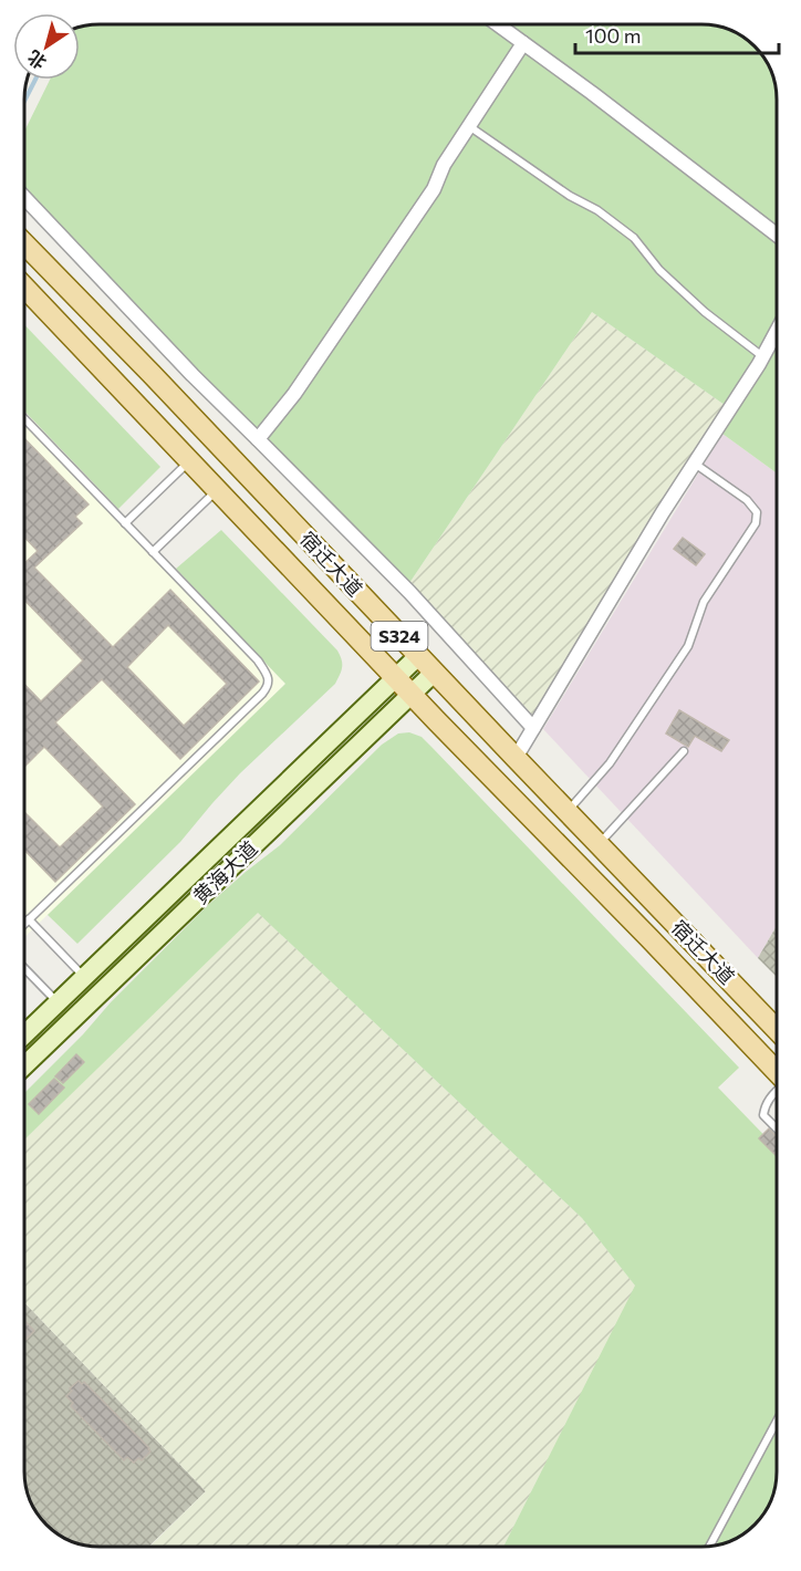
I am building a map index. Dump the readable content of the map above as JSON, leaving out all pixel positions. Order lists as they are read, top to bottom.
{
  "streets": {
    "main road": ["宿迁大道", "S324", "黄海大道"]
  },
  "crossings": [
    ["宿迁大道", "黄海大道"]
  ],
  "scale_bar": "100 m",
  "north": "bottom left"
}
